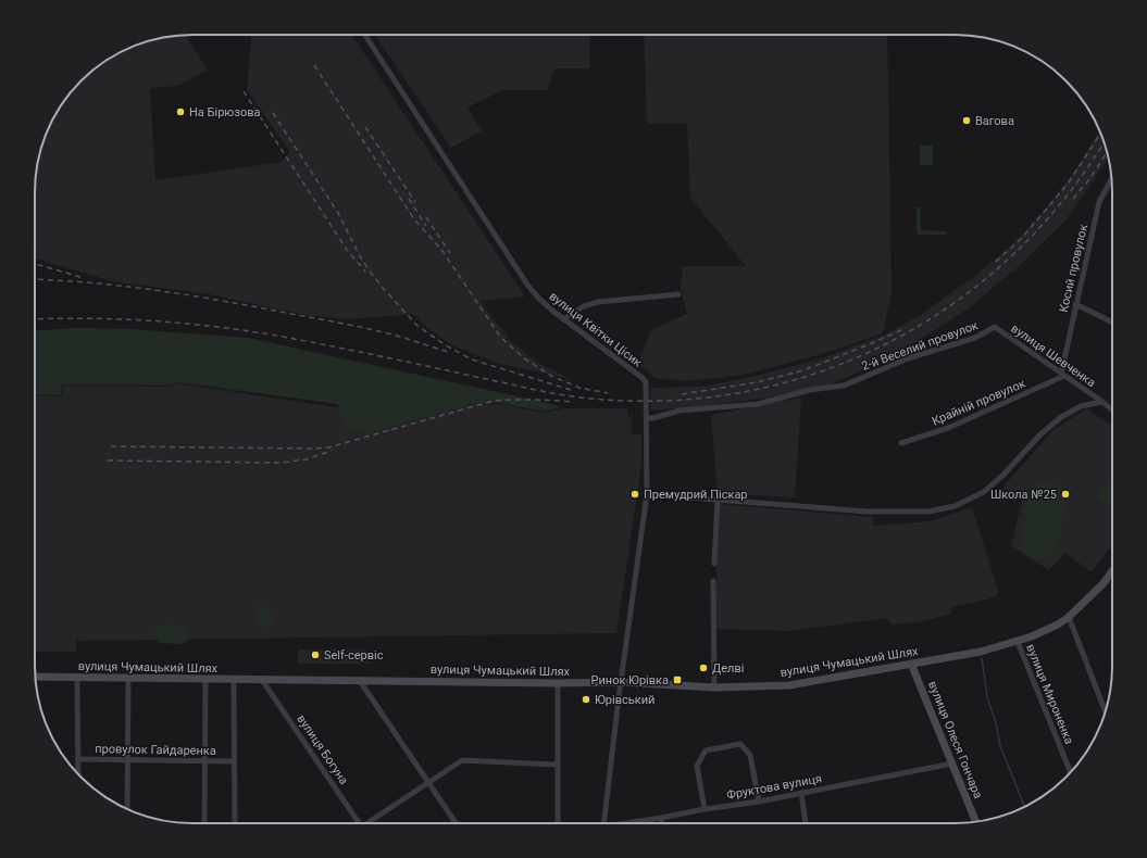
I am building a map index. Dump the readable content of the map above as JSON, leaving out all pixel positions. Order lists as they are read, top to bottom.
{
  "streets": {
    "main road": ["вулиця Чумацький Шлях", "вулиця Олеся Гончара"],
    "street": [
      "Косий провулок",
      "вулиця Квітки Цісик",
      "2-й Веселий провулок",
      "вулиця Шевченка",
      "Крайній провулок",
      "вулиця Мироненка",
      "провулок Гайдаренка",
      "вулиця Богуна",
      "Фруктова вулиця"
    ]
  },
  "crossings": [
    ["Косий провулок", "вулиця Шевченка"],
    ["Косий провулок", "Крайній провулок"],
    ["вулиця Квітки Цісик", "2-й Веселий провулок"],
    ["вулиця Квітки Цісик", "вулиця Чумацький Шлях"],
    ["2-й Веселий провулок", "вулиця Шевченка"],
    ["вулиця Шевченка", "Крайній провулок"],
    ["вулиця Чумацький Шлях", "вулиця Мироненка"],
    ["вулиця Чумацький Шлях", "вулиця Олеся Гончара"],
    ["вулиця Чумацький Шлях", "вулиця Богуна"],
    ["вулиця Олеся Гончара", "Фруктова вулиця"]
  ],
  "places": {
    "other": [
      "На Бірюзова",
      "Вагова",
      "Премудрий Піскар",
      "Школа №25",
      "Self-сервіс",
      "Делві",
      "Юрівський"
    ],
    "transit": ["Ринок Юрівка"]
  }
}
